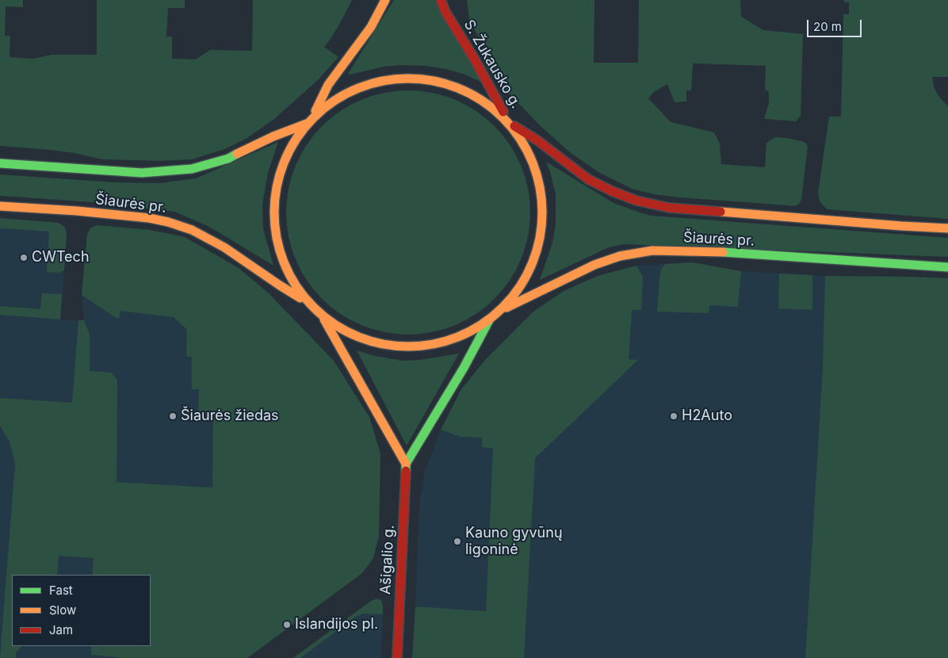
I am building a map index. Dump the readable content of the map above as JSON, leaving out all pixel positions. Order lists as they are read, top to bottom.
{
  "streets": {
    "main road": ["S. Žukausko g.", "Šiaurės pr.", "Ašigalio g."]
  },
  "crossings": [
    ["S. Žukausko g.", "Šiaurės pr."]
  ],
  "places": [
    "CWTech",
    "Šiaurės žiedas",
    "H2Auto",
    "Kauno gyvūnų ligoninė",
    "Islandijos pl."
  ],
  "legend": ["Fast", "Slow", "Jam"],
  "scale_bar": "20 m"
}
